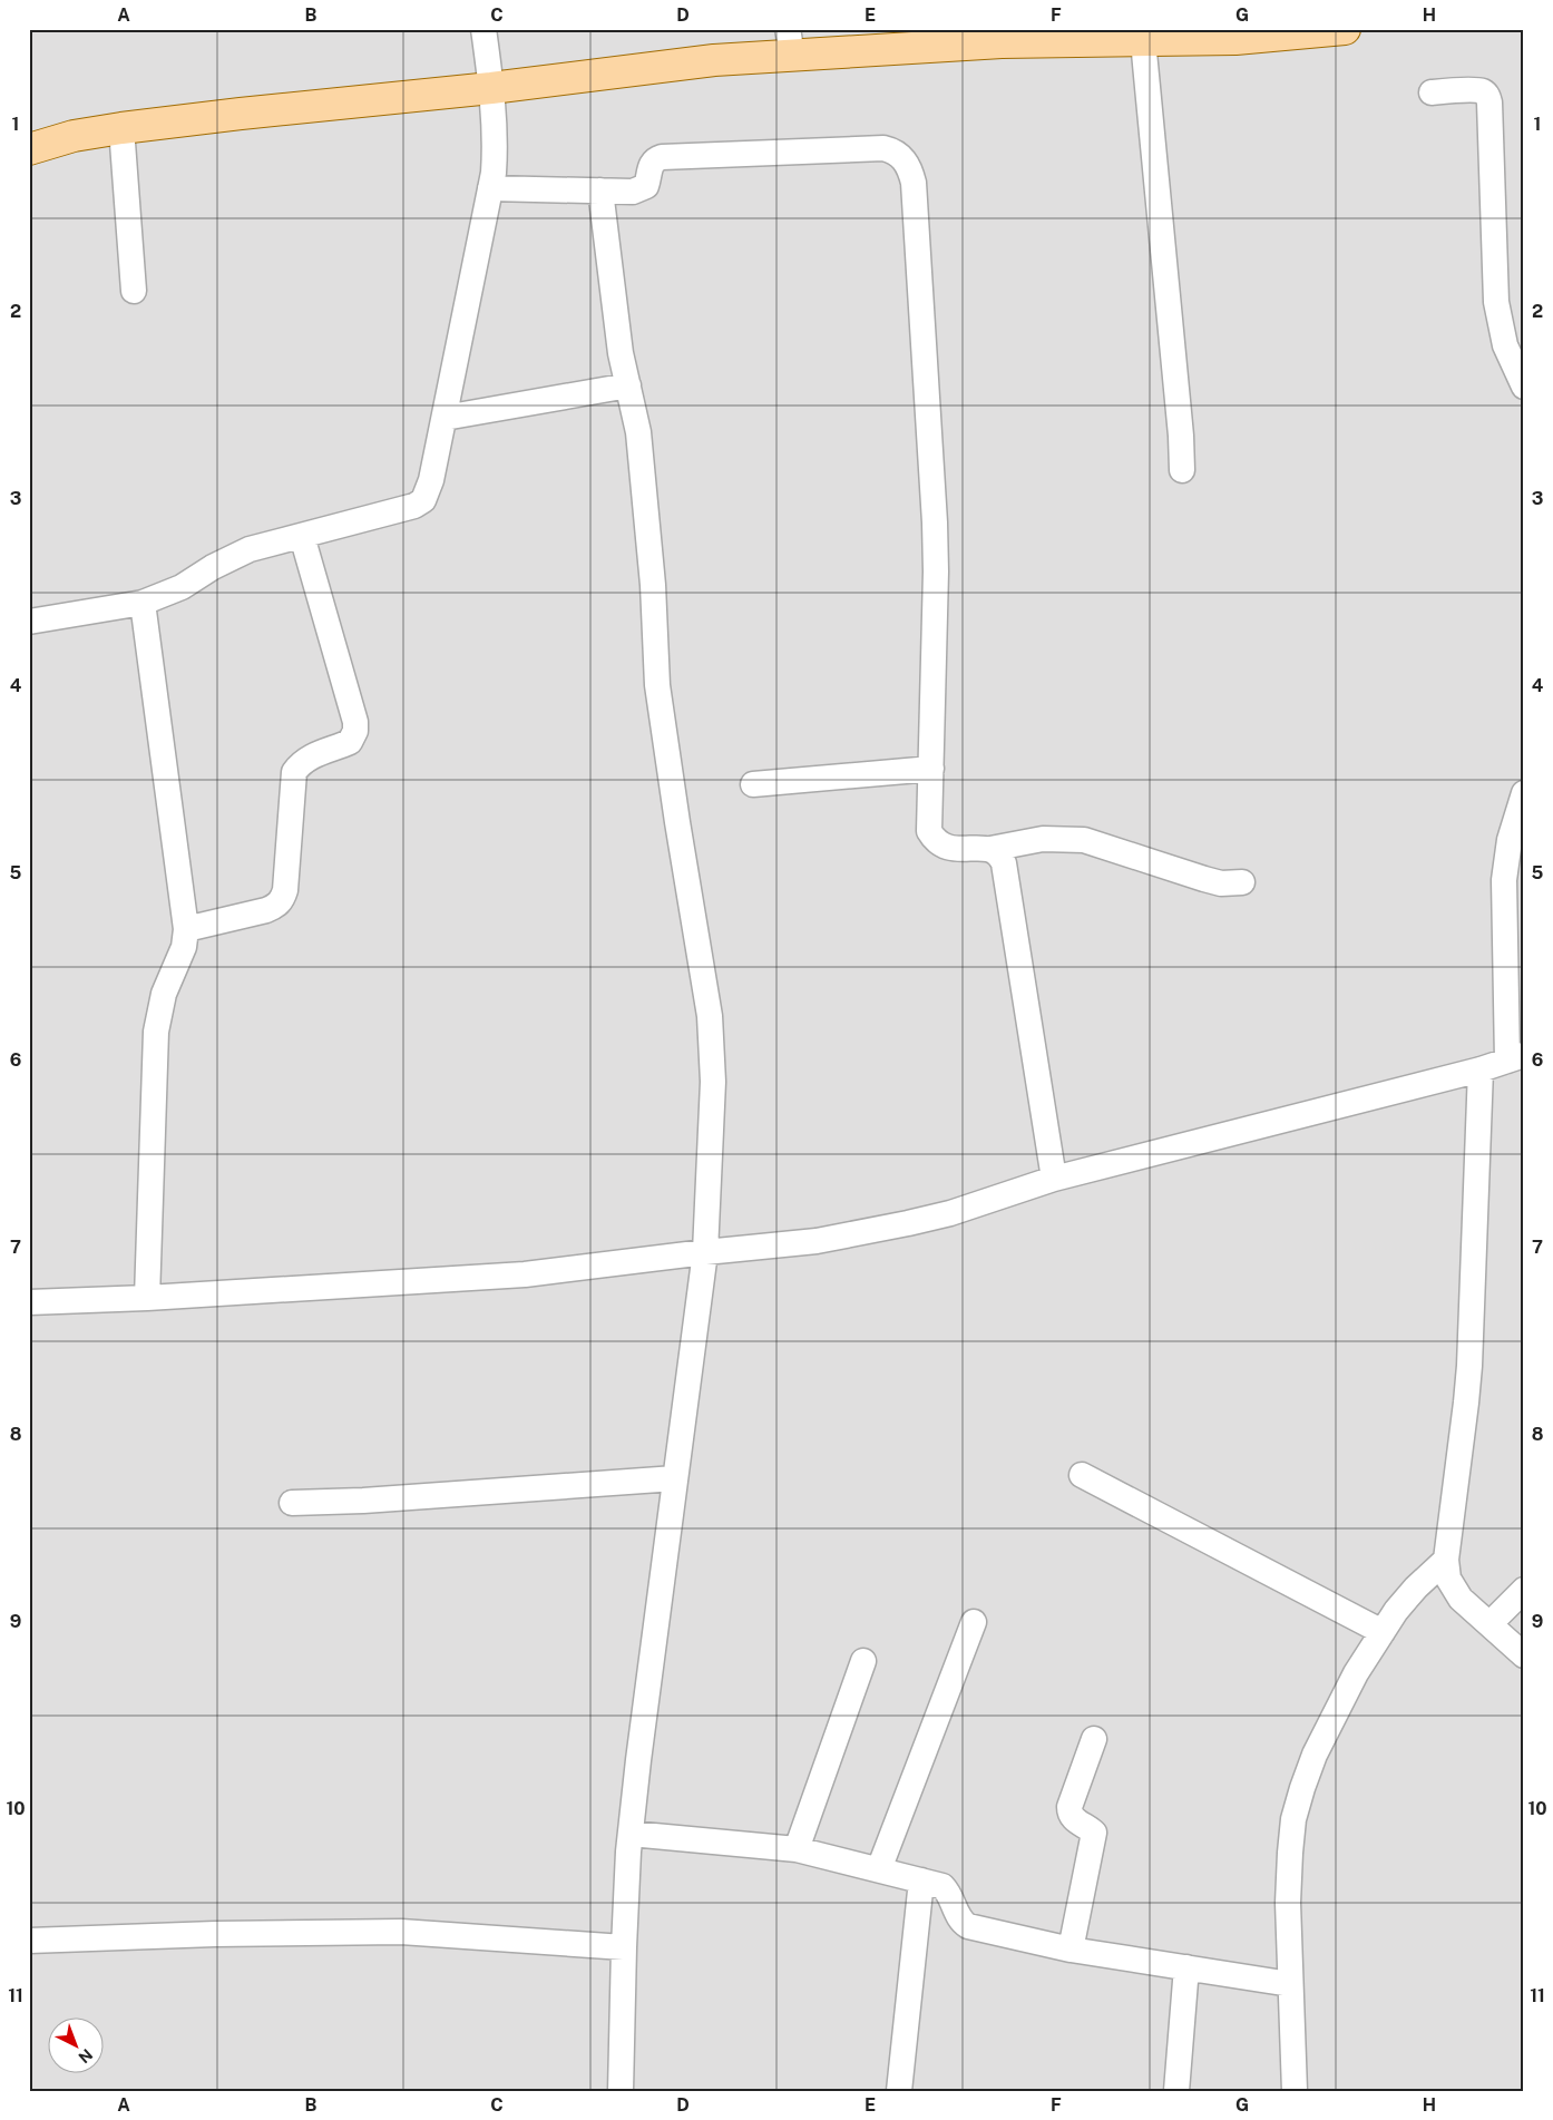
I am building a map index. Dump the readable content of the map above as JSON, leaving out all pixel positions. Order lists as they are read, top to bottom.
{
  "north": "bottom right",
  "grid": {
    "columns": [
      "A",
      "B",
      "C",
      "D",
      "E",
      "F",
      "G",
      "H"
    ],
    "rows": [
      "1",
      "2",
      "3",
      "4",
      "5",
      "6",
      "7",
      "8",
      "9",
      "10",
      "11"
    ]
  }
}
